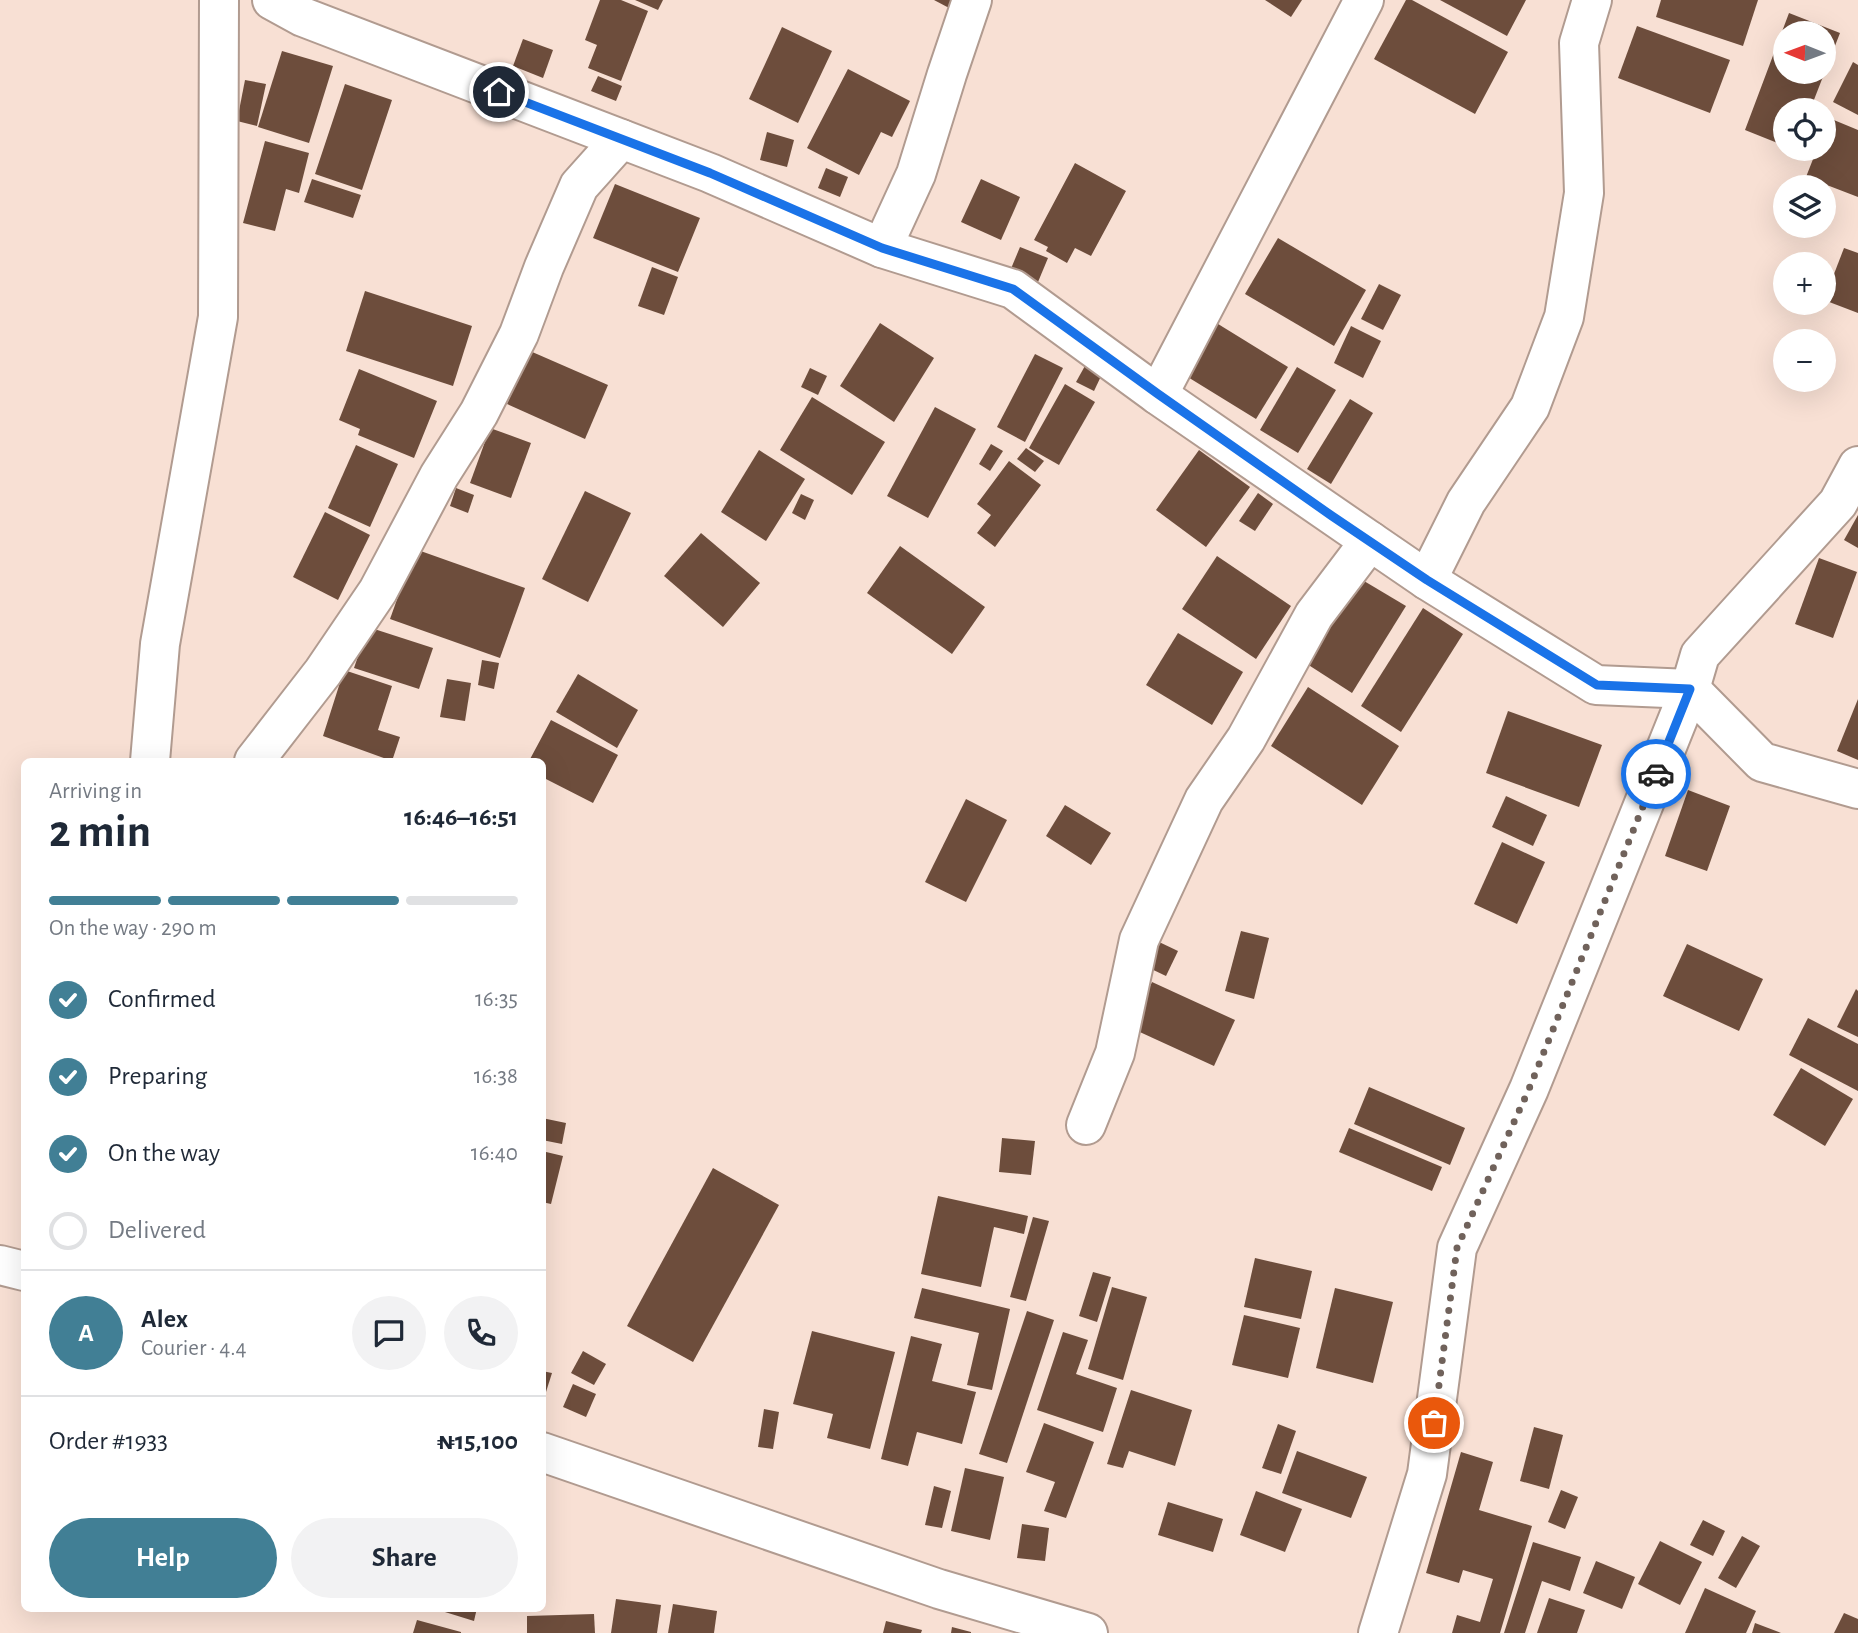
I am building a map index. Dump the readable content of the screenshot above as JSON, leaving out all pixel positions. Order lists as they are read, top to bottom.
{
  "north": "left",
  "page": {
    "map_buttons": ["+", "−"],
    "heading": ["2 min", "Arriving in", "16:46–16:51"],
    "panel": [
      "Alex",
      "Courier · 4.4",
      "Order #1933",
      "₦15,100"
    ],
    "bar": "On the way · 290 m",
    "list": [
      ["Confirmed", "16:35"],
      ["Preparing", "16:38"],
      ["On the way", "16:40"],
      "Delivered"
    ],
    "round": "A",
    "buttons": ["Help", "Share"]
  }
}
